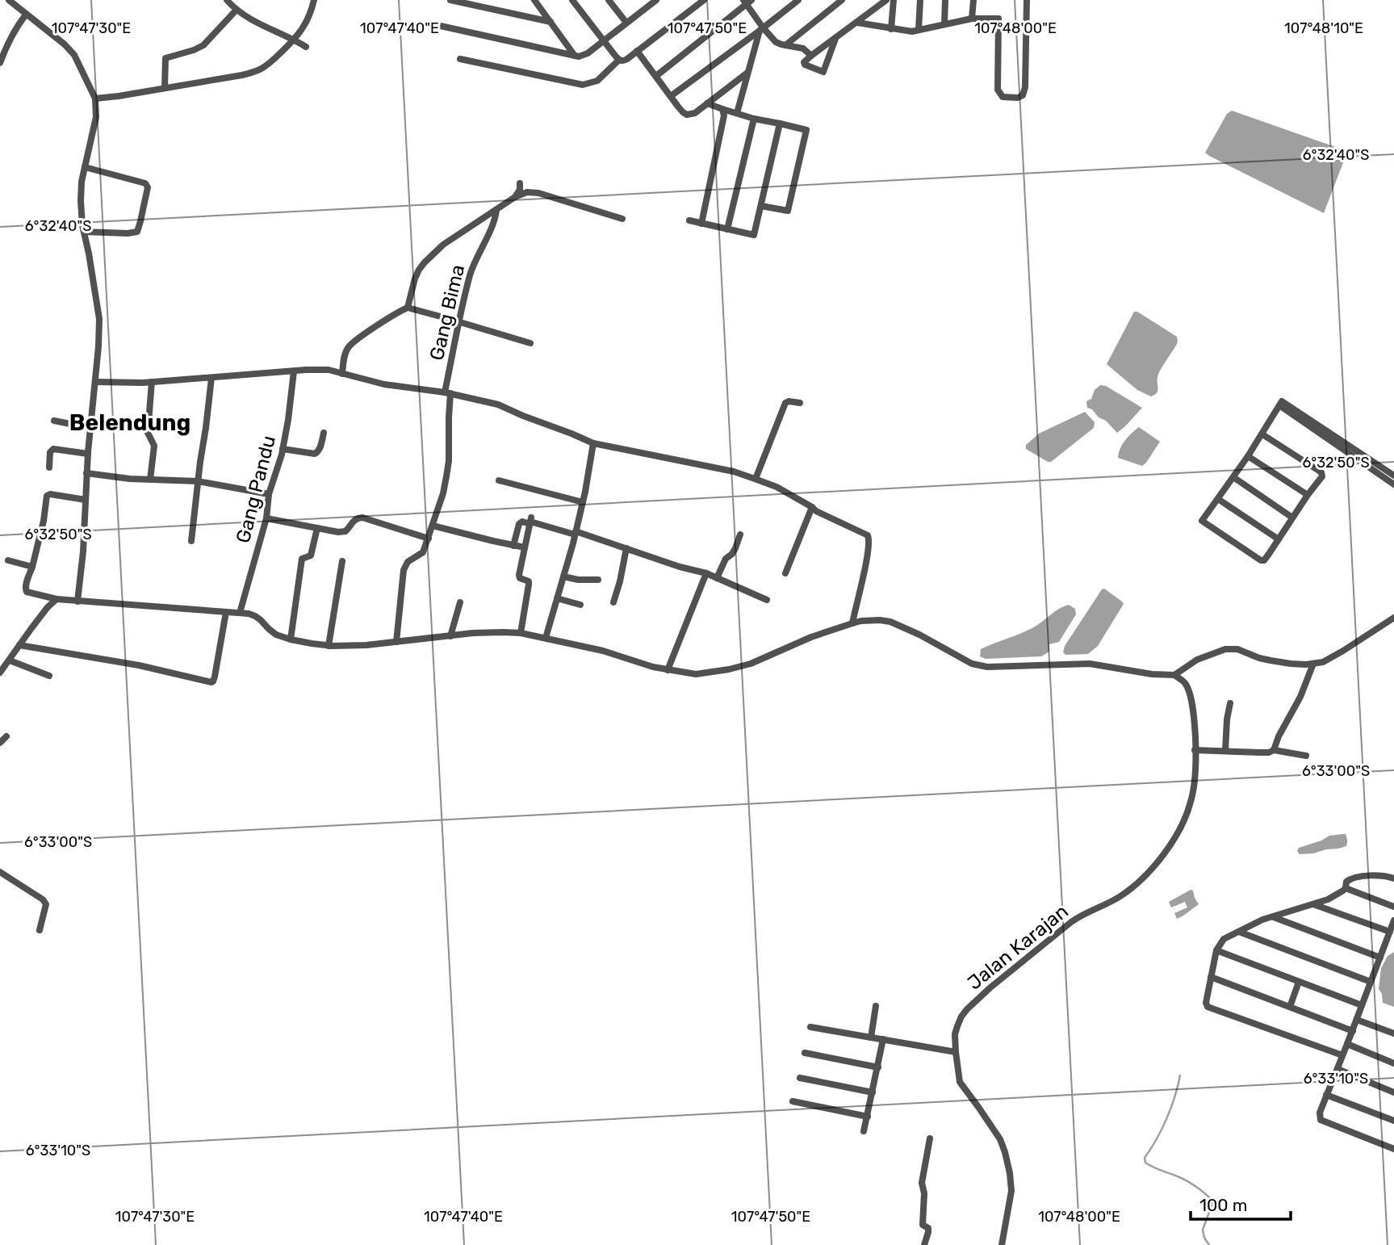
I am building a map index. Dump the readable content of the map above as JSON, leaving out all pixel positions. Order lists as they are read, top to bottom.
{
  "streets": {
    "street": ["Gang Bima", "Gang Pandu", "Jalan Karajan"]
  },
  "districts": ["Belendung"],
  "scale_bar": "100 m",
  "coordinates": [
    "107°47'30\"E",
    "107°47'40\"E",
    "107°47'50\"E",
    "107°48'00\"E",
    "107°48'10\"E",
    "6°32'40\"S",
    "6°32'50\"S",
    "6°33'00\"S",
    "6°33'10\"S"
  ]
}
